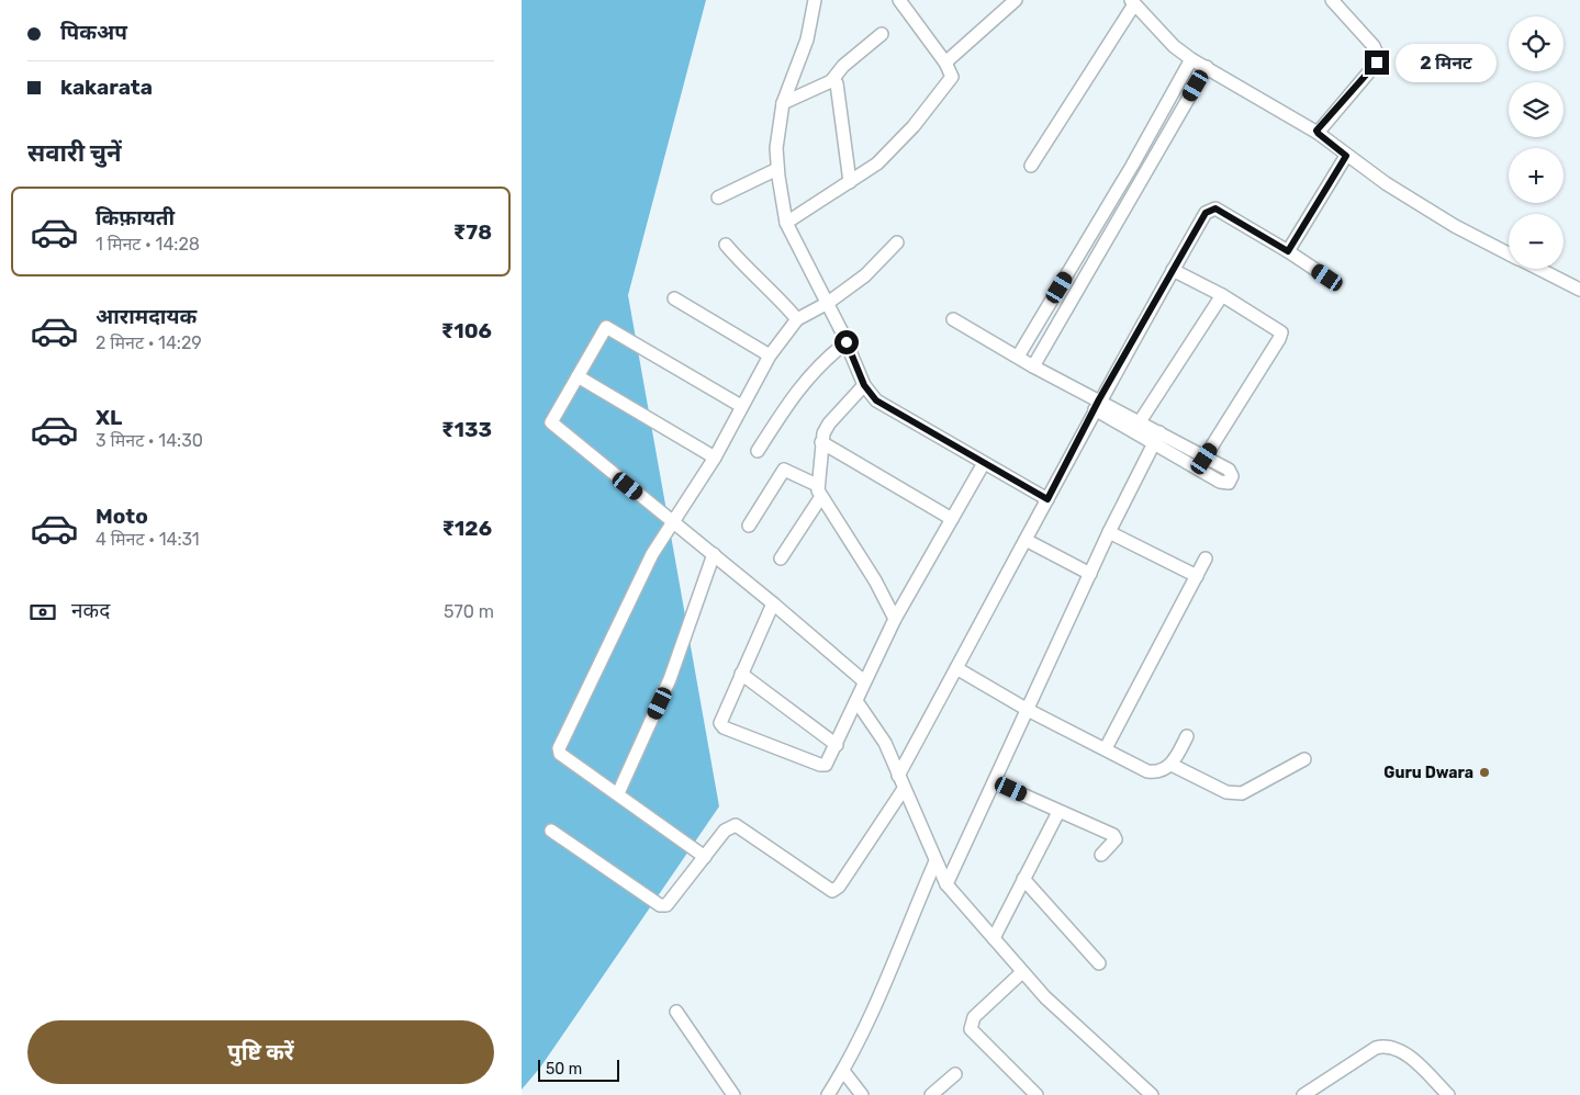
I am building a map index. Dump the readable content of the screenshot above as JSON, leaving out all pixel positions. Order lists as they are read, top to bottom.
{
  "places": ["Guru Dwara"],
  "scale_bar": "50 m",
  "page": {
    "banner": ["पिकअप", "kakarata"],
    "map_buttons": ["+", "−"],
    "bubble": "2 मिनट",
    "heading": "सवारी चुनें",
    "list": [
      {
        "name": "किफ़ायती",
        "note": "1 मिनट · 14:28",
        "value": "₹78"
      },
      {
        "name": "आरामदायक",
        "note": "2 मिनट · 14:29",
        "value": "₹106"
      },
      {
        "name": "XL",
        "note": "3 मिनट · 14:30",
        "value": "₹133"
      },
      {
        "name": "Moto",
        "note": "4 मिनट · 14:31",
        "value": "₹126"
      }
    ],
    "pay": ["नकद", "570 m"],
    "buttons": "पुष्टि करें",
    "scale": "50 m"
  }
}
